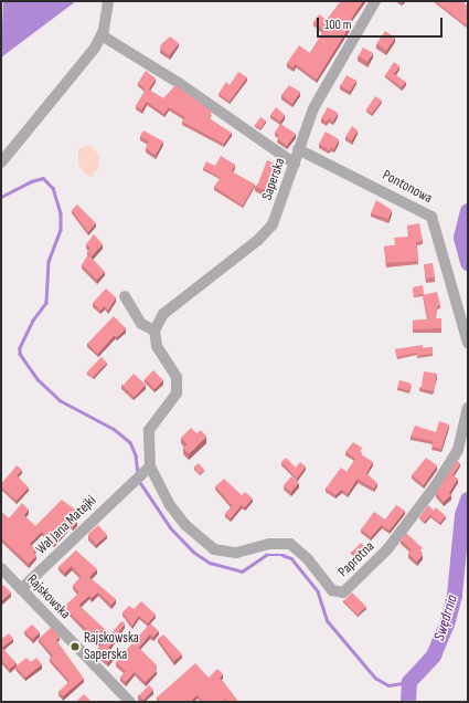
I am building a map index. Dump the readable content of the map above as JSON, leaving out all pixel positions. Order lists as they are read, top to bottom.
{
  "streets": {
    "street": [
      "Saperska",
      "Pontonowa",
      "Wał Jana Matejki",
      "Paprotna",
      "Rajskowska"
    ]
  },
  "crossings": [
    ["Saperska", "Pontonowa"],
    ["Wał Jana Matejki", "Paprotna"],
    ["Wał Jana Matejki", "Rajskowska"]
  ],
  "water": ["Swędrnia"],
  "places": ["Rajskowska Saperska"],
  "scale_bar": "100 m"
}
